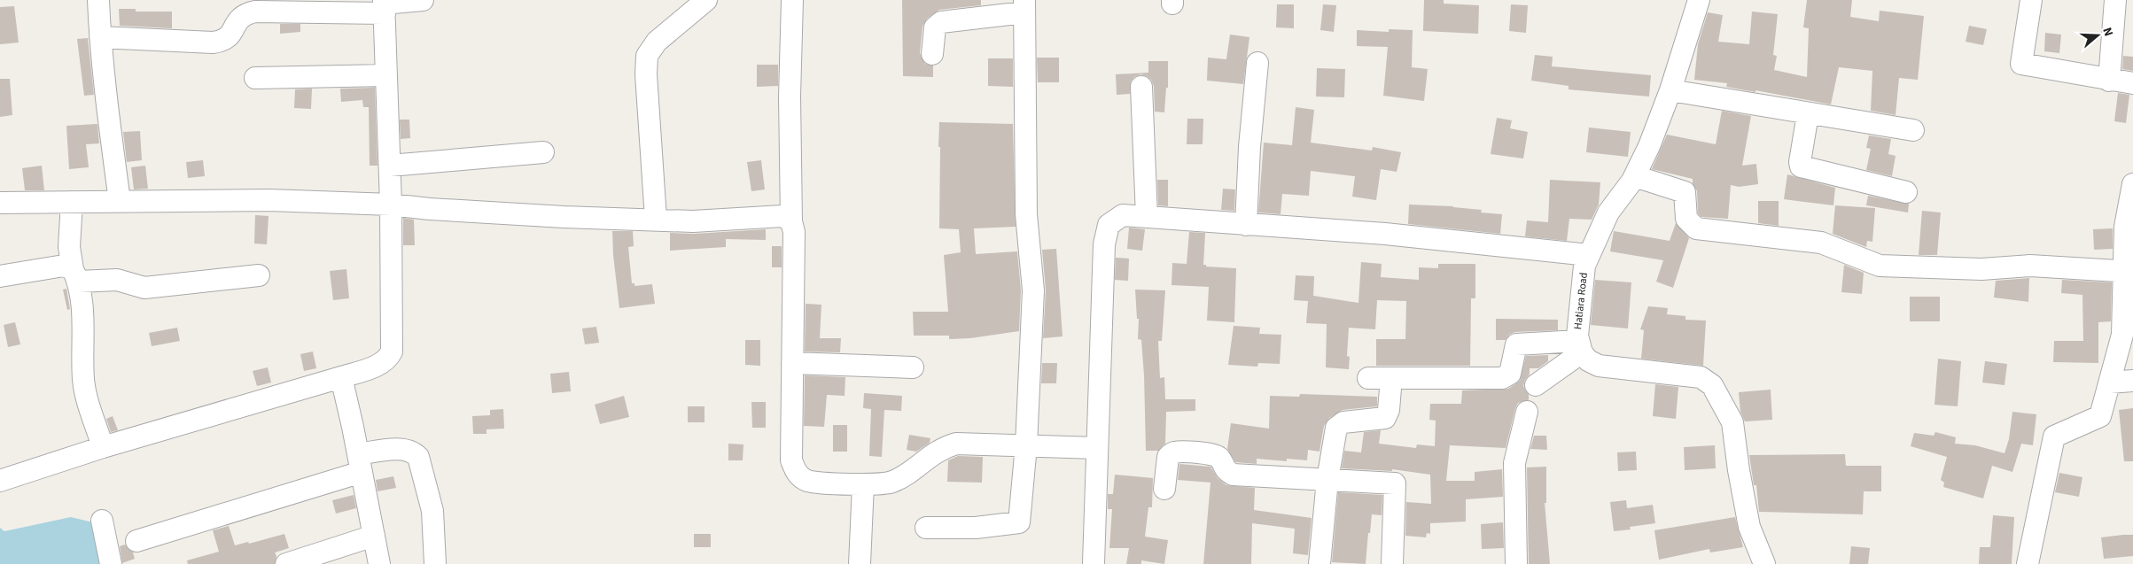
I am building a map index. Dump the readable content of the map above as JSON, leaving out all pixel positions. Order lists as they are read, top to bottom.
{
  "streets": {
    "street": ["Hatiara Road"]
  },
  "north": "right"
}
